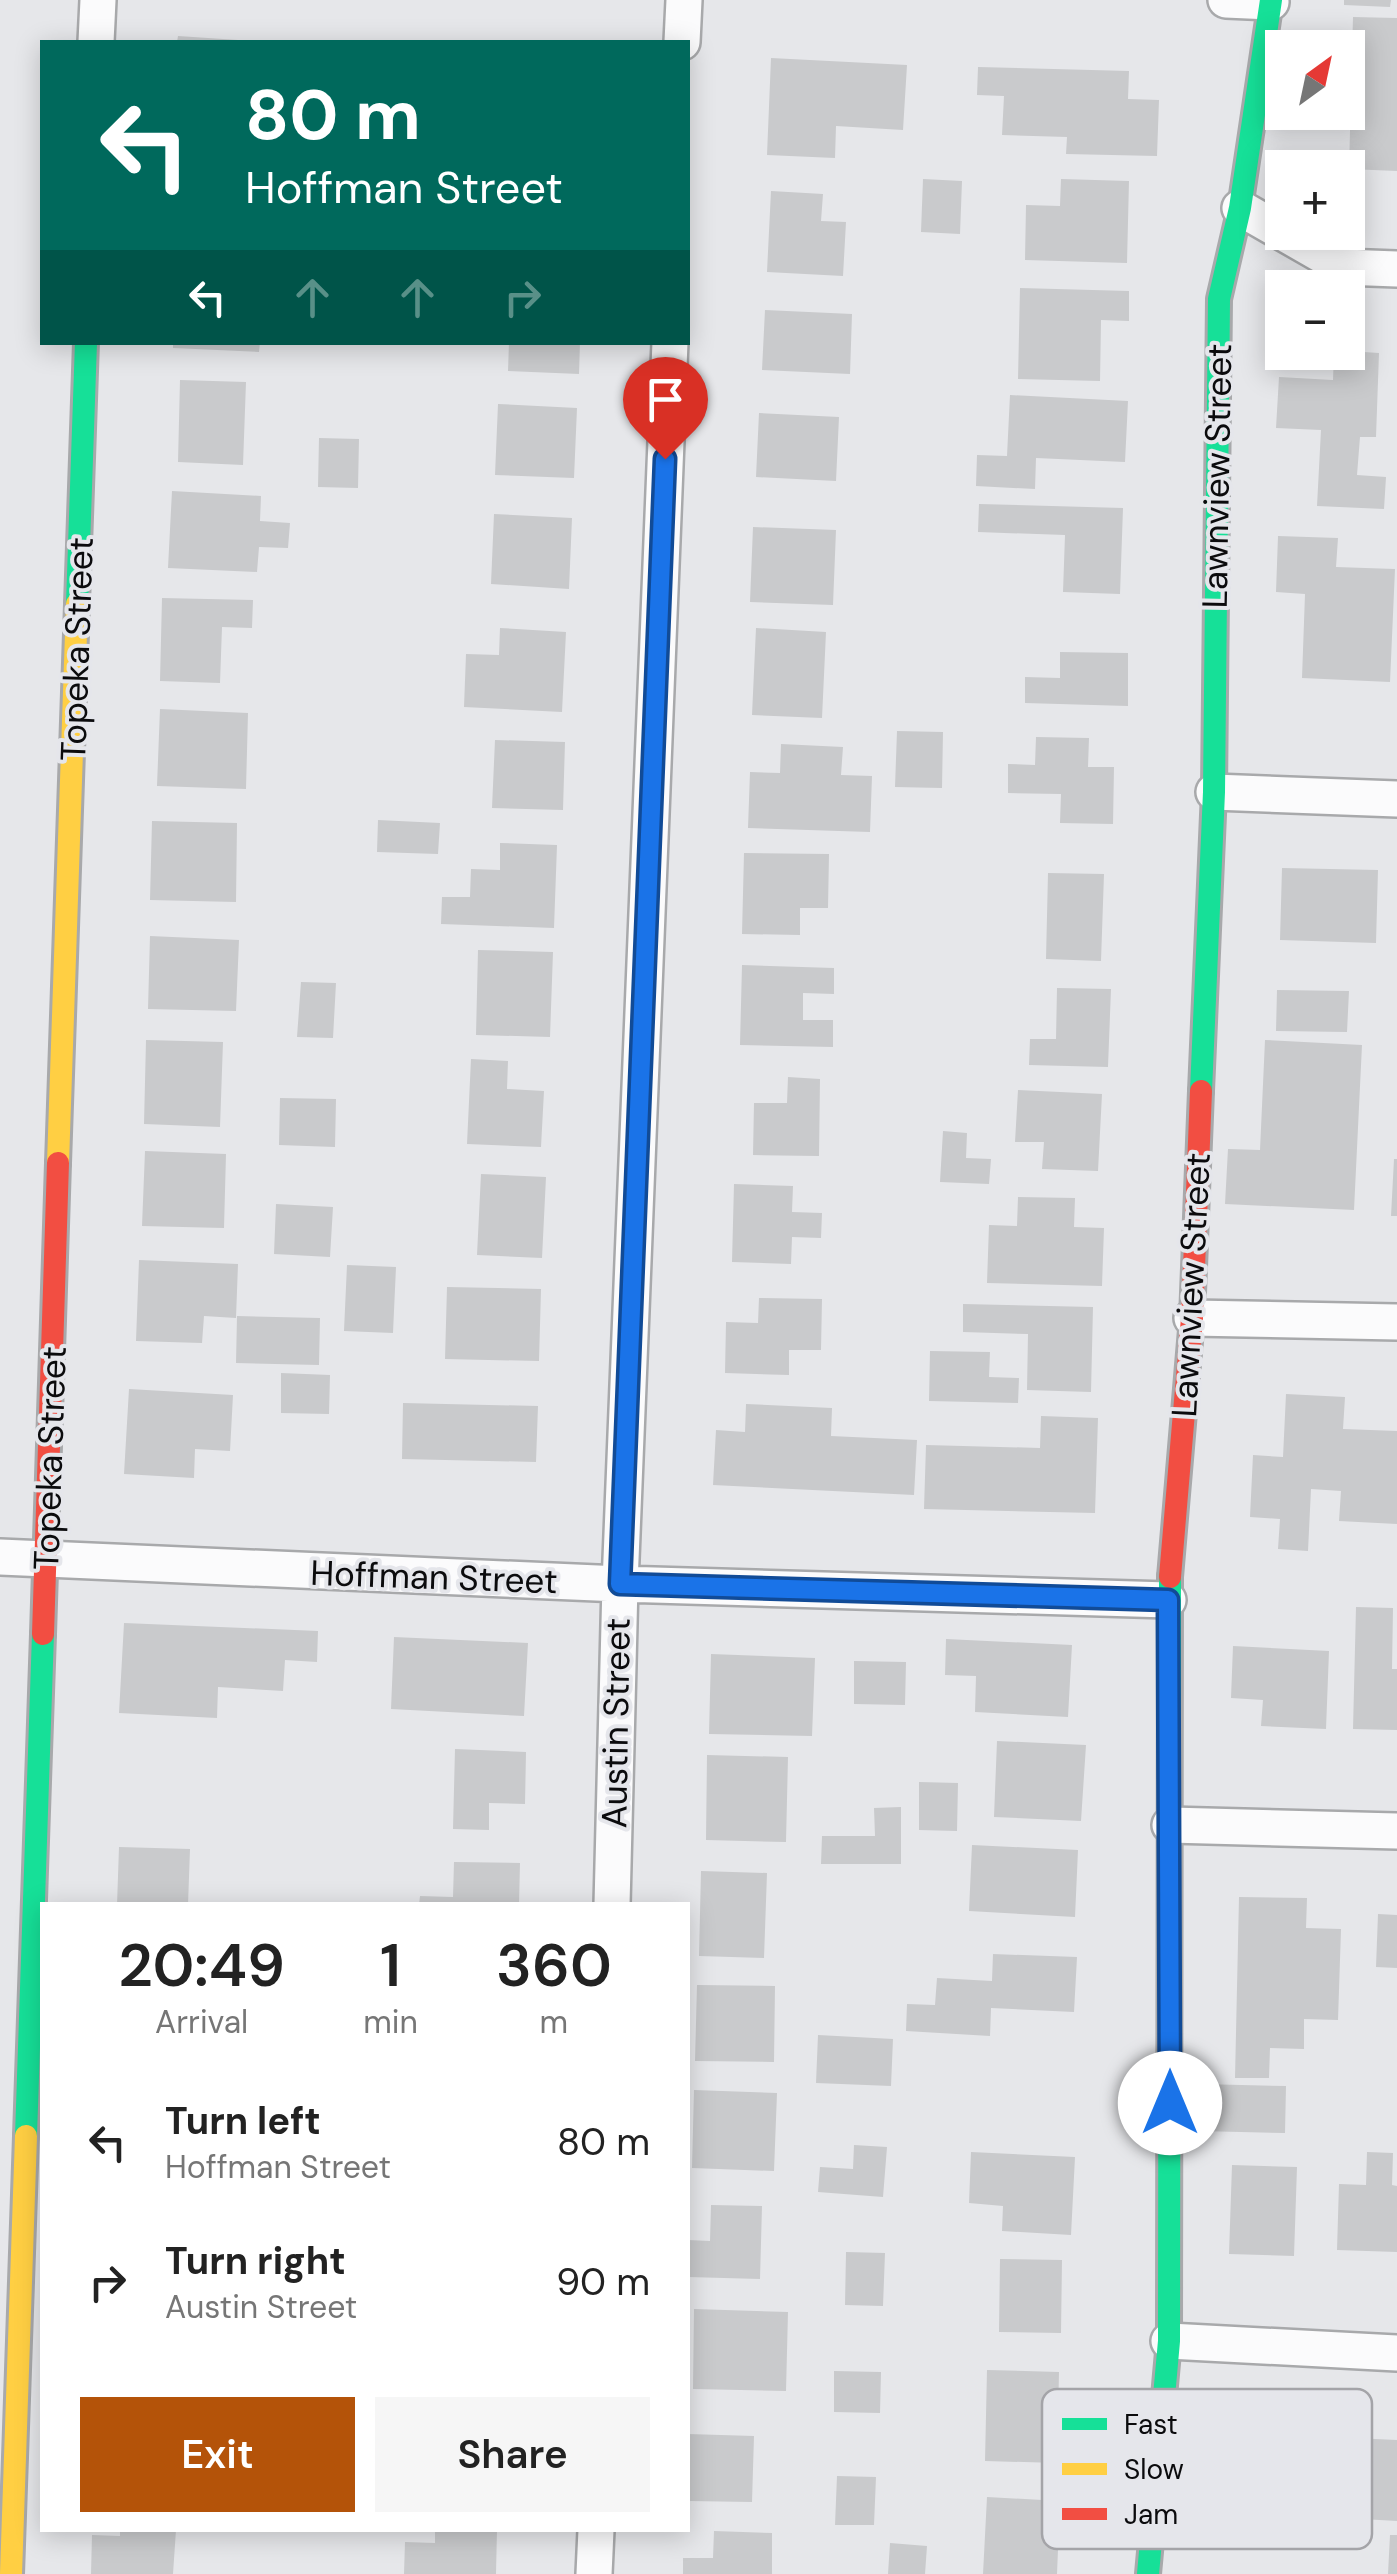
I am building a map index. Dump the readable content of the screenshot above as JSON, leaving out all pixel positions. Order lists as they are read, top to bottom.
{
  "streets": {
    "street": [
      "Lawnview Street",
      "Topeka Street",
      "Hoffman Street",
      "Austin Street"
    ]
  },
  "crossings": [
    ["Lawnview Street", "Hoffman Street"],
    ["Topeka Street", "Hoffman Street"],
    ["Hoffman Street", "Austin Street"]
  ],
  "legend": ["Fast", "Slow", "Jam"],
  "north": "top right",
  "page": {
    "map_buttons": ["+", "−"],
    "turn": ["80 m", "Hoffman Street"],
    "eta": [
      "20:49",
      "Arrival",
      "1",
      "min",
      "360",
      "m"
    ],
    "list": [
      {
        "name": "Turn left",
        "note": "Hoffman Street",
        "value": "80 m"
      },
      {
        "name": "Turn right",
        "note": "Austin Street",
        "value": "90 m"
      }
    ],
    "buttons": ["Exit", "Share"]
  }
}
